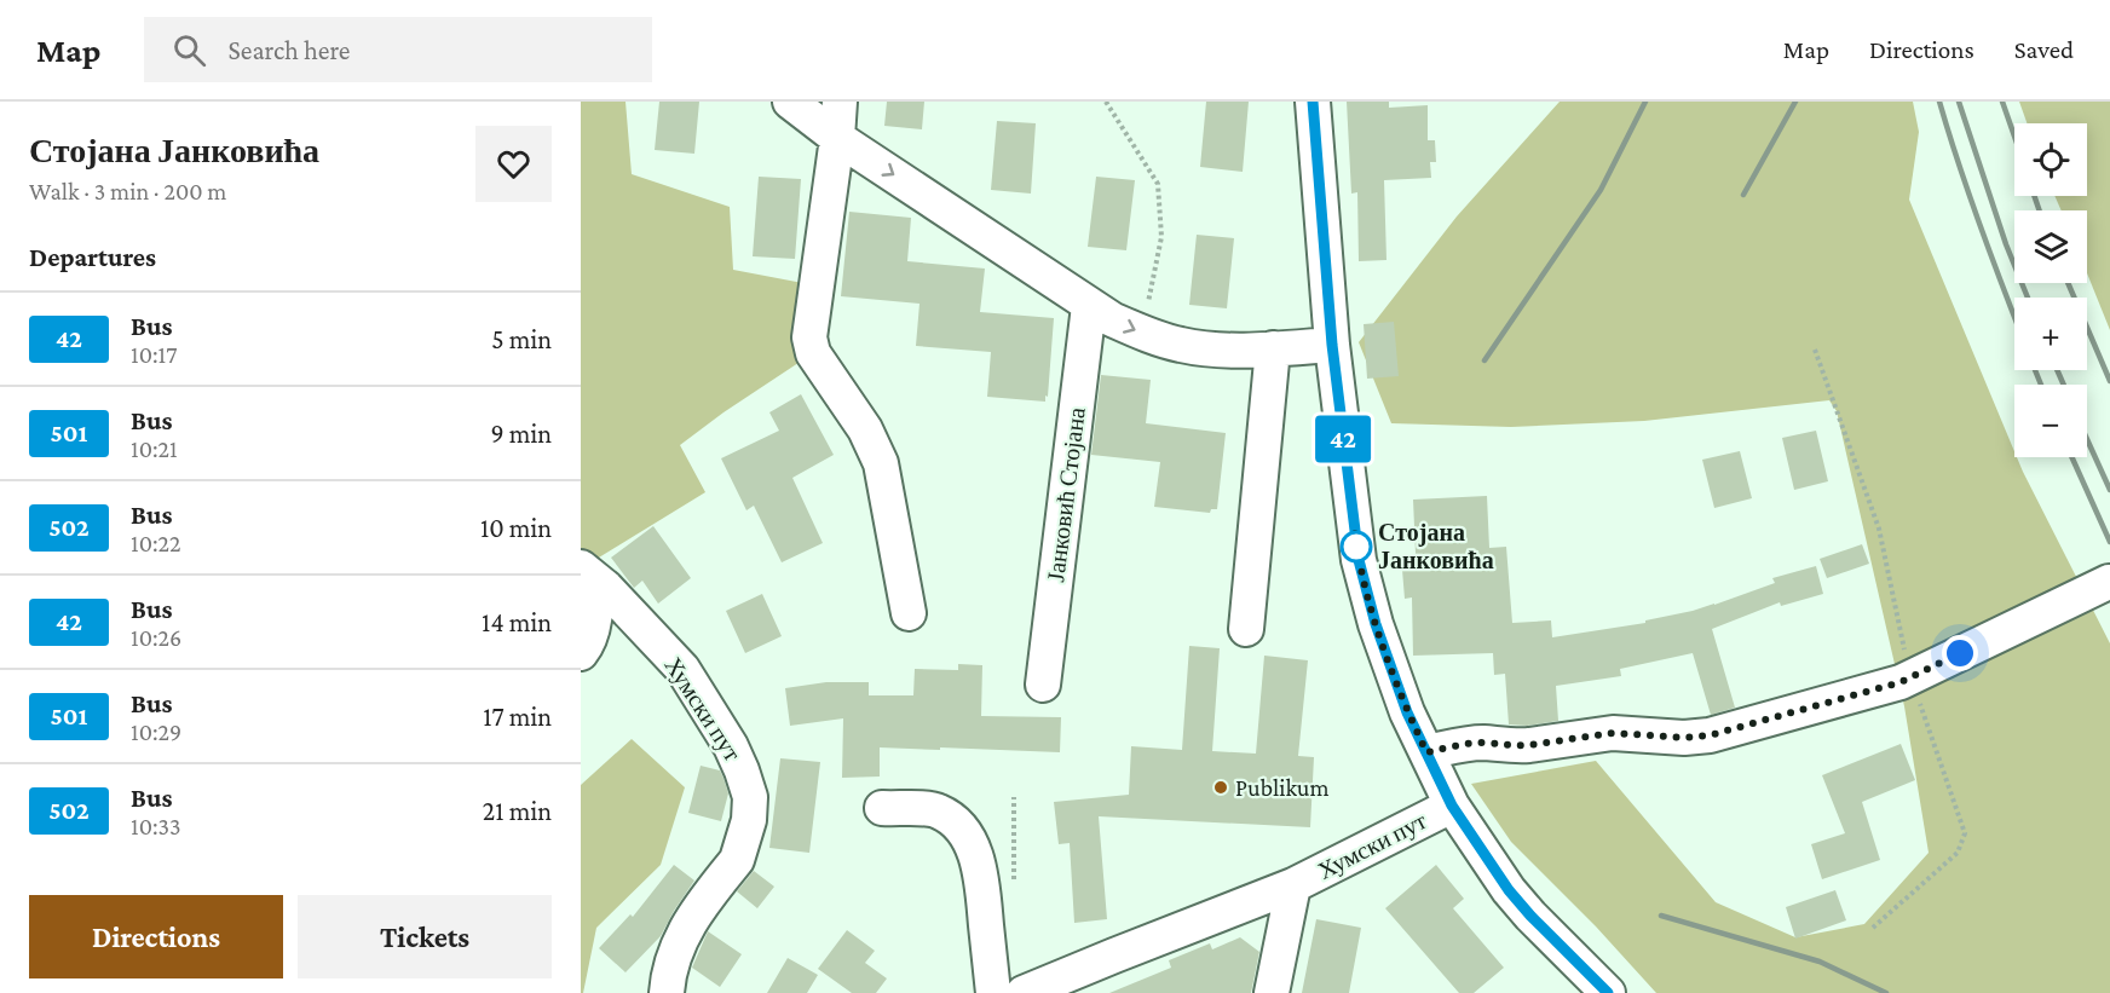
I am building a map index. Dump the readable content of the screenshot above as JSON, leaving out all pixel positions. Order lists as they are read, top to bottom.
{
  "streets": {
    "street": ["Јанковић Стојана", "Хумски пут"]
  },
  "places": ["Стојана Јанковића", "Publikum"],
  "lines": ["bus line 42"],
  "page": {
    "header": "Map",
    "search": "Search here",
    "nav": ["Map", "Directions", "Saved"],
    "heading": [
      ["Стојана Јанковића", "Walk · 3 min · 200 m"],
      "Departures"
    ],
    "on_map": "42",
    "map_buttons": ["+", "−"],
    "list": [
      {
        "mark": "42",
        "name": "Bus",
        "note": "10:17",
        "value": "5 min"
      },
      {
        "mark": "501",
        "name": "Bus",
        "note": "10:21",
        "value": "9 min"
      },
      {
        "mark": "502",
        "name": "Bus",
        "note": "10:22",
        "value": "10 min"
      },
      {
        "mark": "42",
        "name": "Bus",
        "note": "10:26",
        "value": "14 min"
      },
      {
        "mark": "501",
        "name": "Bus",
        "note": "10:29",
        "value": "17 min"
      },
      {
        "mark": "502",
        "name": "Bus",
        "note": "10:33",
        "value": "21 min"
      }
    ],
    "buttons": ["Directions", "Tickets"]
  }
}
